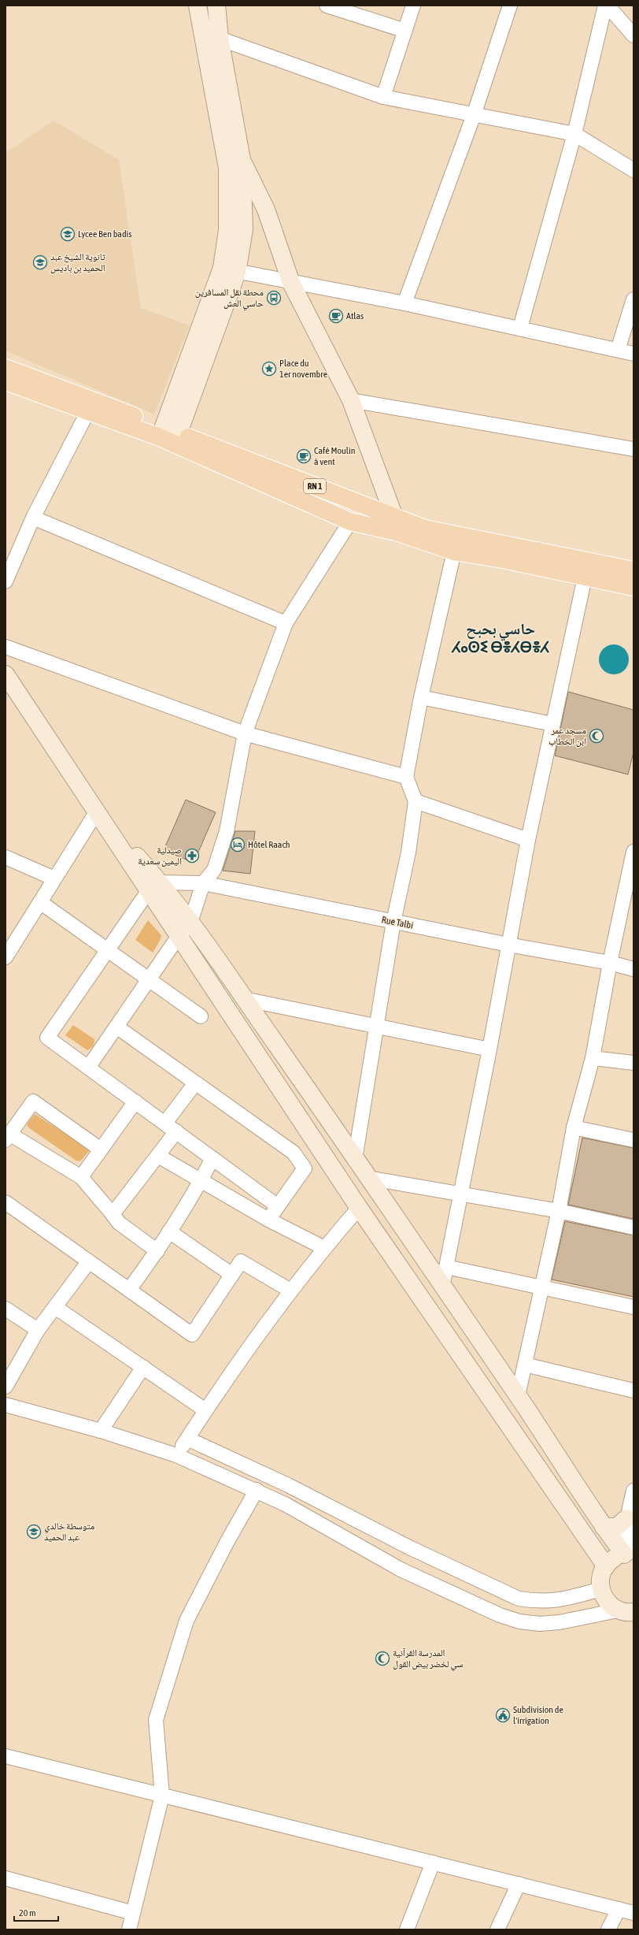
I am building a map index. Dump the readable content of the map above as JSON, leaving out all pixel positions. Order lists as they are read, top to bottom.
{
  "streets": {
    "main road": ["RN 1"],
    "street": ["Rue Talbi"]
  },
  "districts": ["حاسي بحبح ⵃⴰⵙⵉ ⴱⴻⵃⴱⴻⵃ"],
  "places": {
    "school or university": ["Lycee Ben badis", "ثانوية الشيخ عبد الحميد بن باديس", "متوسطة خالدي عبد الحميد"],
    "bus stop": ["محطة نقل المسافرين حاسي العش"],
    "cafe": ["Atlas", "Café Moulin à vent"],
    "place": ["Place du 1er novembre"],
    "mosque": ["مسجد عمر ابن الخطاب", "المدرسة القرآنية سي لخضر بيض القول"],
    "hotel": ["Hôtel Raach"],
    "pharmacy": ["صيدلية اليمين سعدية"],
    "public building": ["Subdivision de l'irrigation"]
  },
  "scale_bar": "20 m"
}
